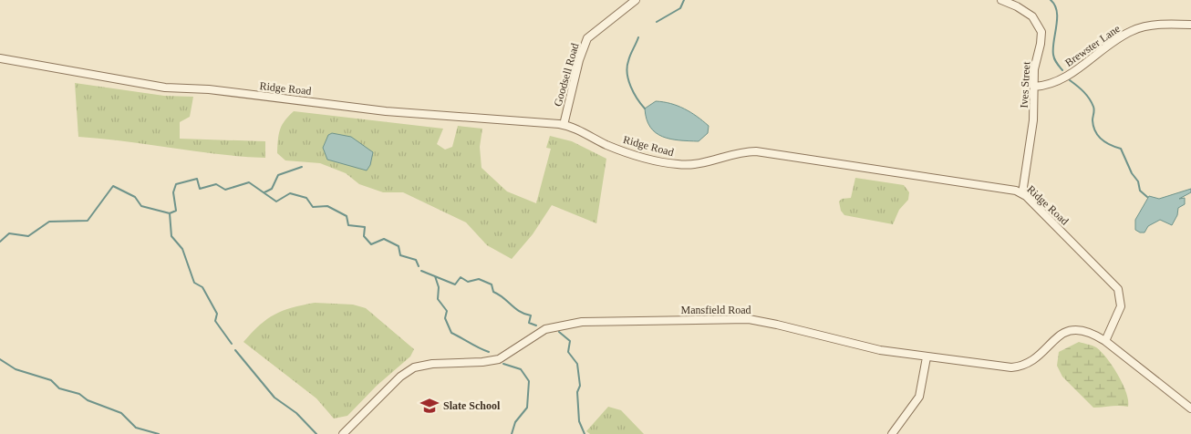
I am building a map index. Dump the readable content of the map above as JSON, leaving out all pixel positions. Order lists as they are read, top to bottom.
{
  "streets": {
    "street": [
      "Brewster Lane",
      "Goodsell Road",
      "Ives Street",
      "Ridge Road",
      "Mansfield Road"
    ]
  },
  "crossings": [
    ["Brewster Lane", "Ives Street"],
    ["Goodsell Road", "Ridge Road"],
    ["Ives Street", "Ridge Road"],
    ["Ridge Road", "Mansfield Road"]
  ],
  "places": {
    "school or university": ["Slate School"]
  }
}
